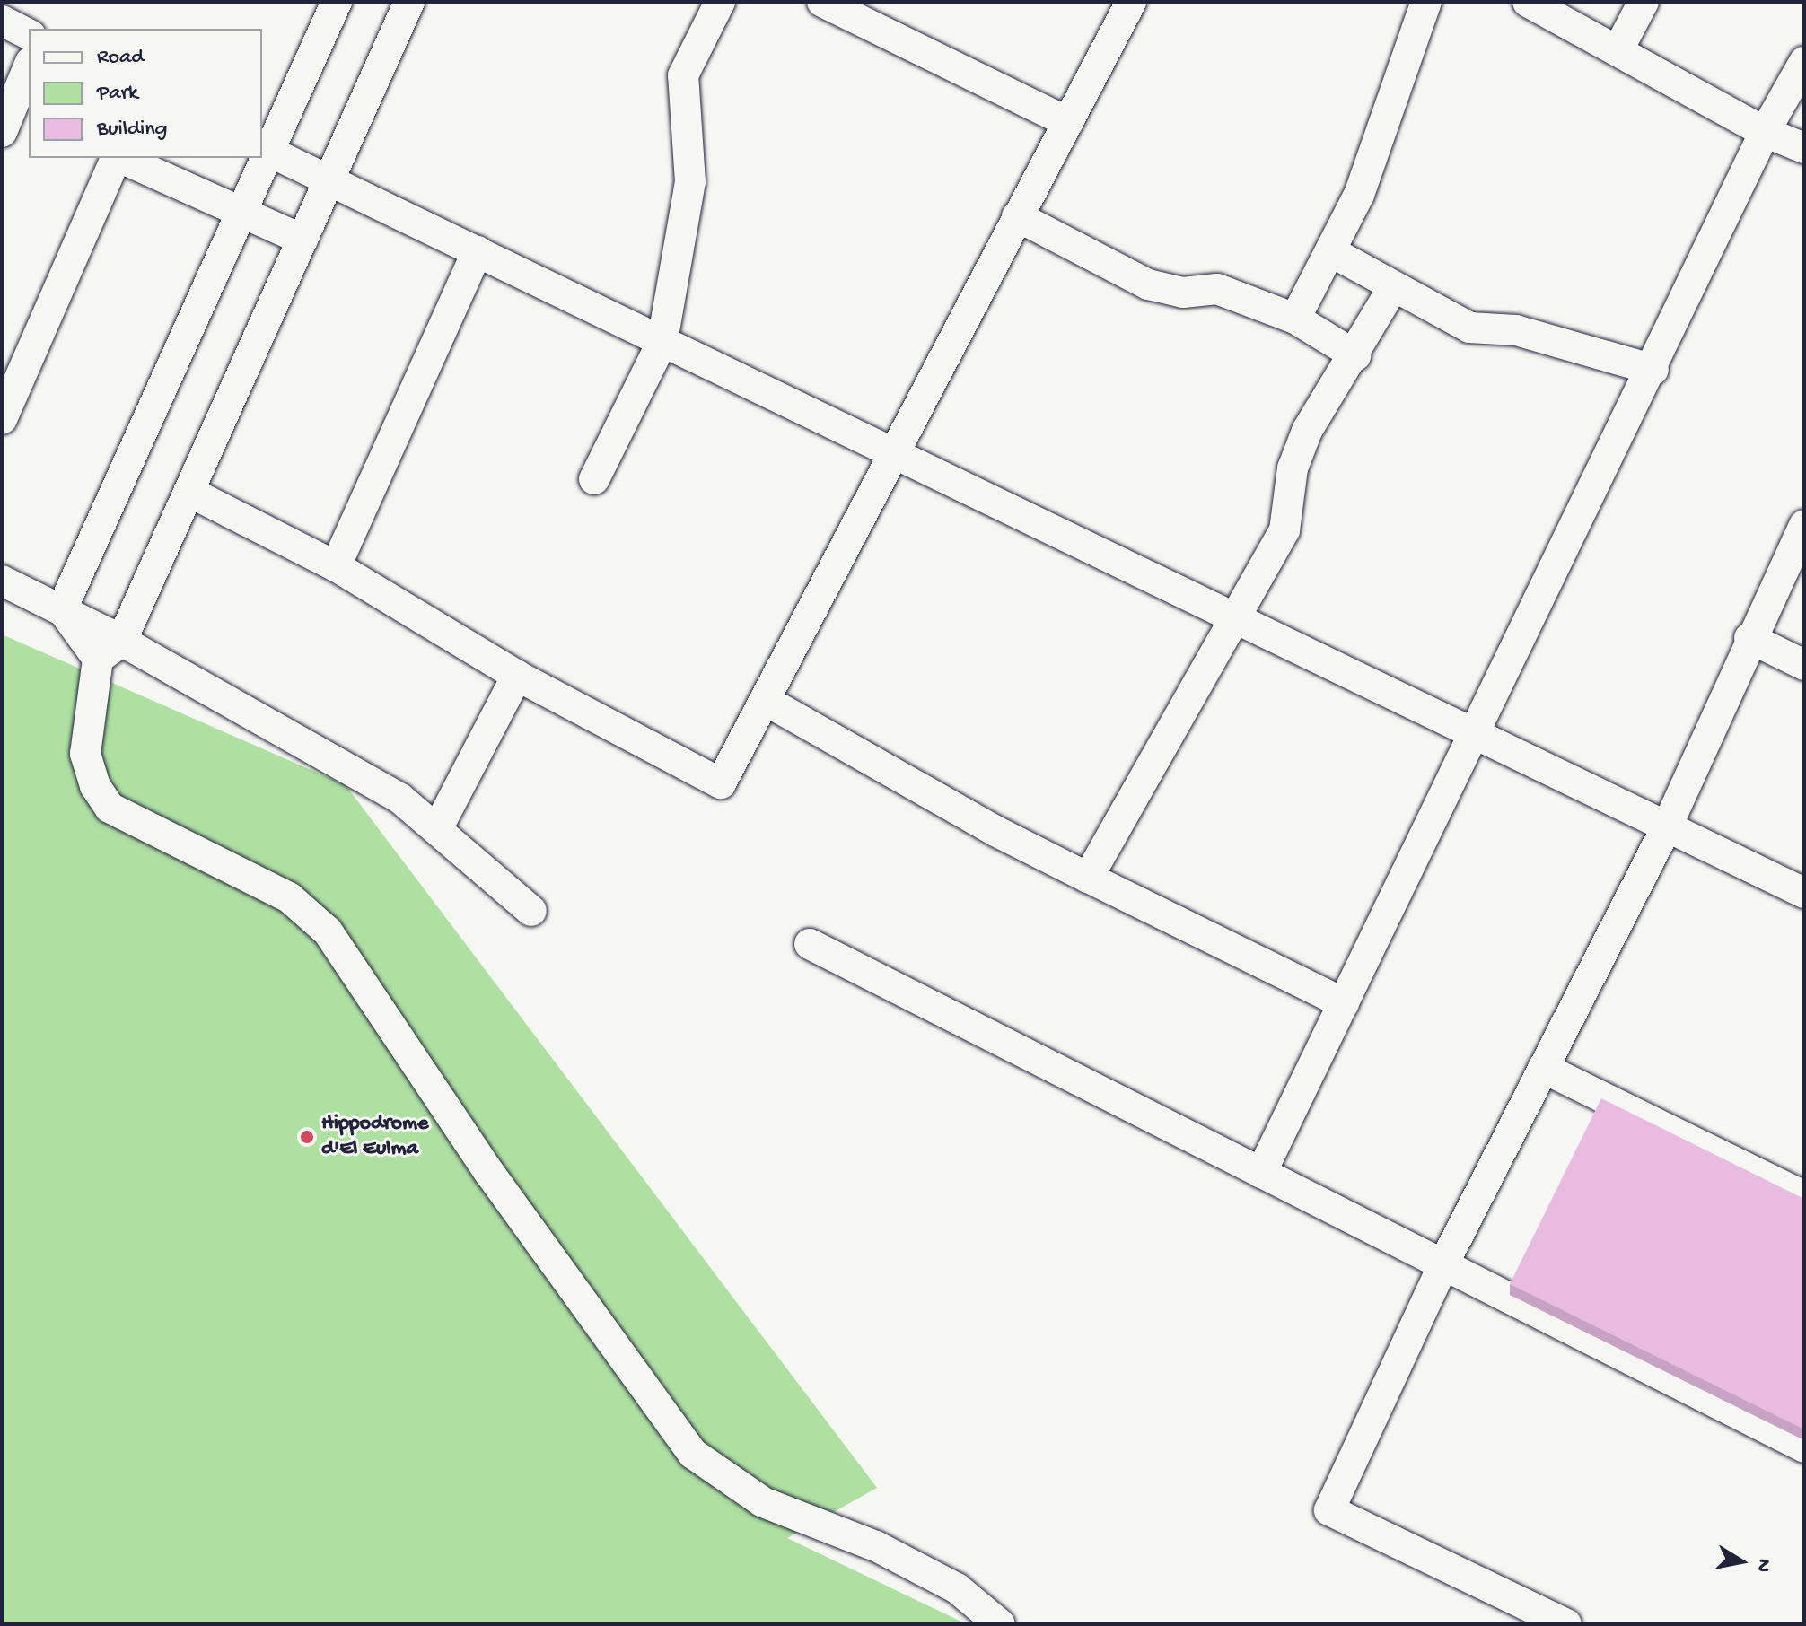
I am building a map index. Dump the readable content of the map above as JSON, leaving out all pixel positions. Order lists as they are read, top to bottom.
{
  "places": ["Hippodrome d'El Eulma"],
  "legend": ["Road", "Park", "Building"],
  "north": "right"
}
